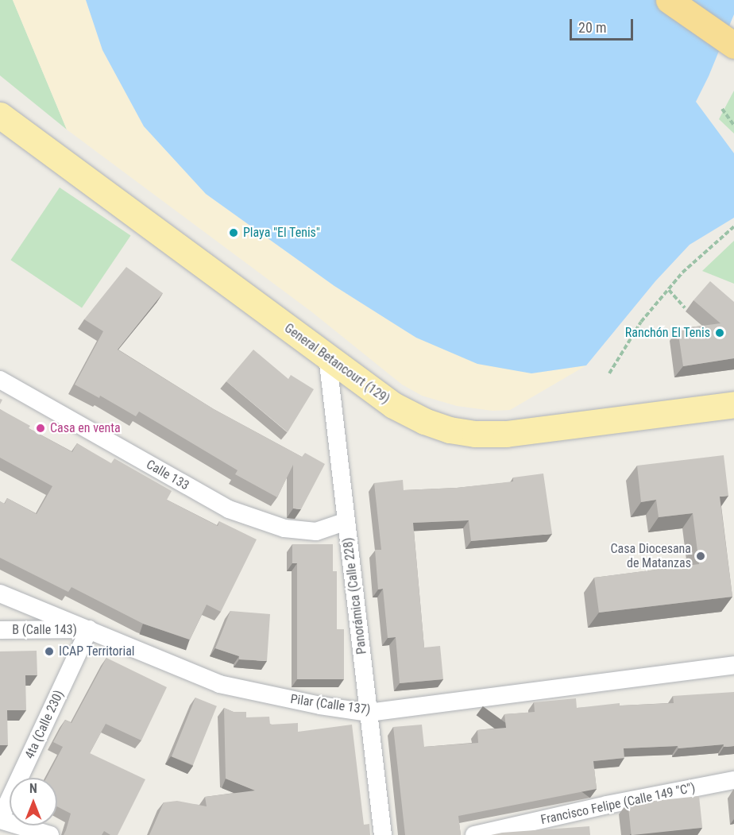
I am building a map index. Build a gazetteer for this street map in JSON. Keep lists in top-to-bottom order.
{
  "streets": {
    "main road": ["General Betancourt (129)"],
    "street": [
      "Calle 133",
      "Panorámica (Calle 228)",
      "B (Calle 143)",
      "Pilar (Calle 137)",
      "4ta (Calle 230)",
      "Francisco Felipe (Calle 149 \"C\")"
    ]
  },
  "crossings": [
    ["General Betancourt (129)", "Panorámica (Calle 228)"],
    ["Calle 133", "Panorámica (Calle 228)"],
    ["Panorámica (Calle 228)", "Pilar (Calle 137)"],
    ["B (Calle 143)", "Pilar (Calle 137)"],
    ["B (Calle 143)", "4ta (Calle 230)"],
    ["Pilar (Calle 137)", "4ta (Calle 230)"]
  ],
  "places": [
    "Playa \"El Tenis\"",
    "Ranchón El Tenis",
    "Casa en venta",
    "Casa Diocesana de Matanzas",
    "ICAP Territorial"
  ],
  "scale_bar": "20 m",
  "north": "top"
}
